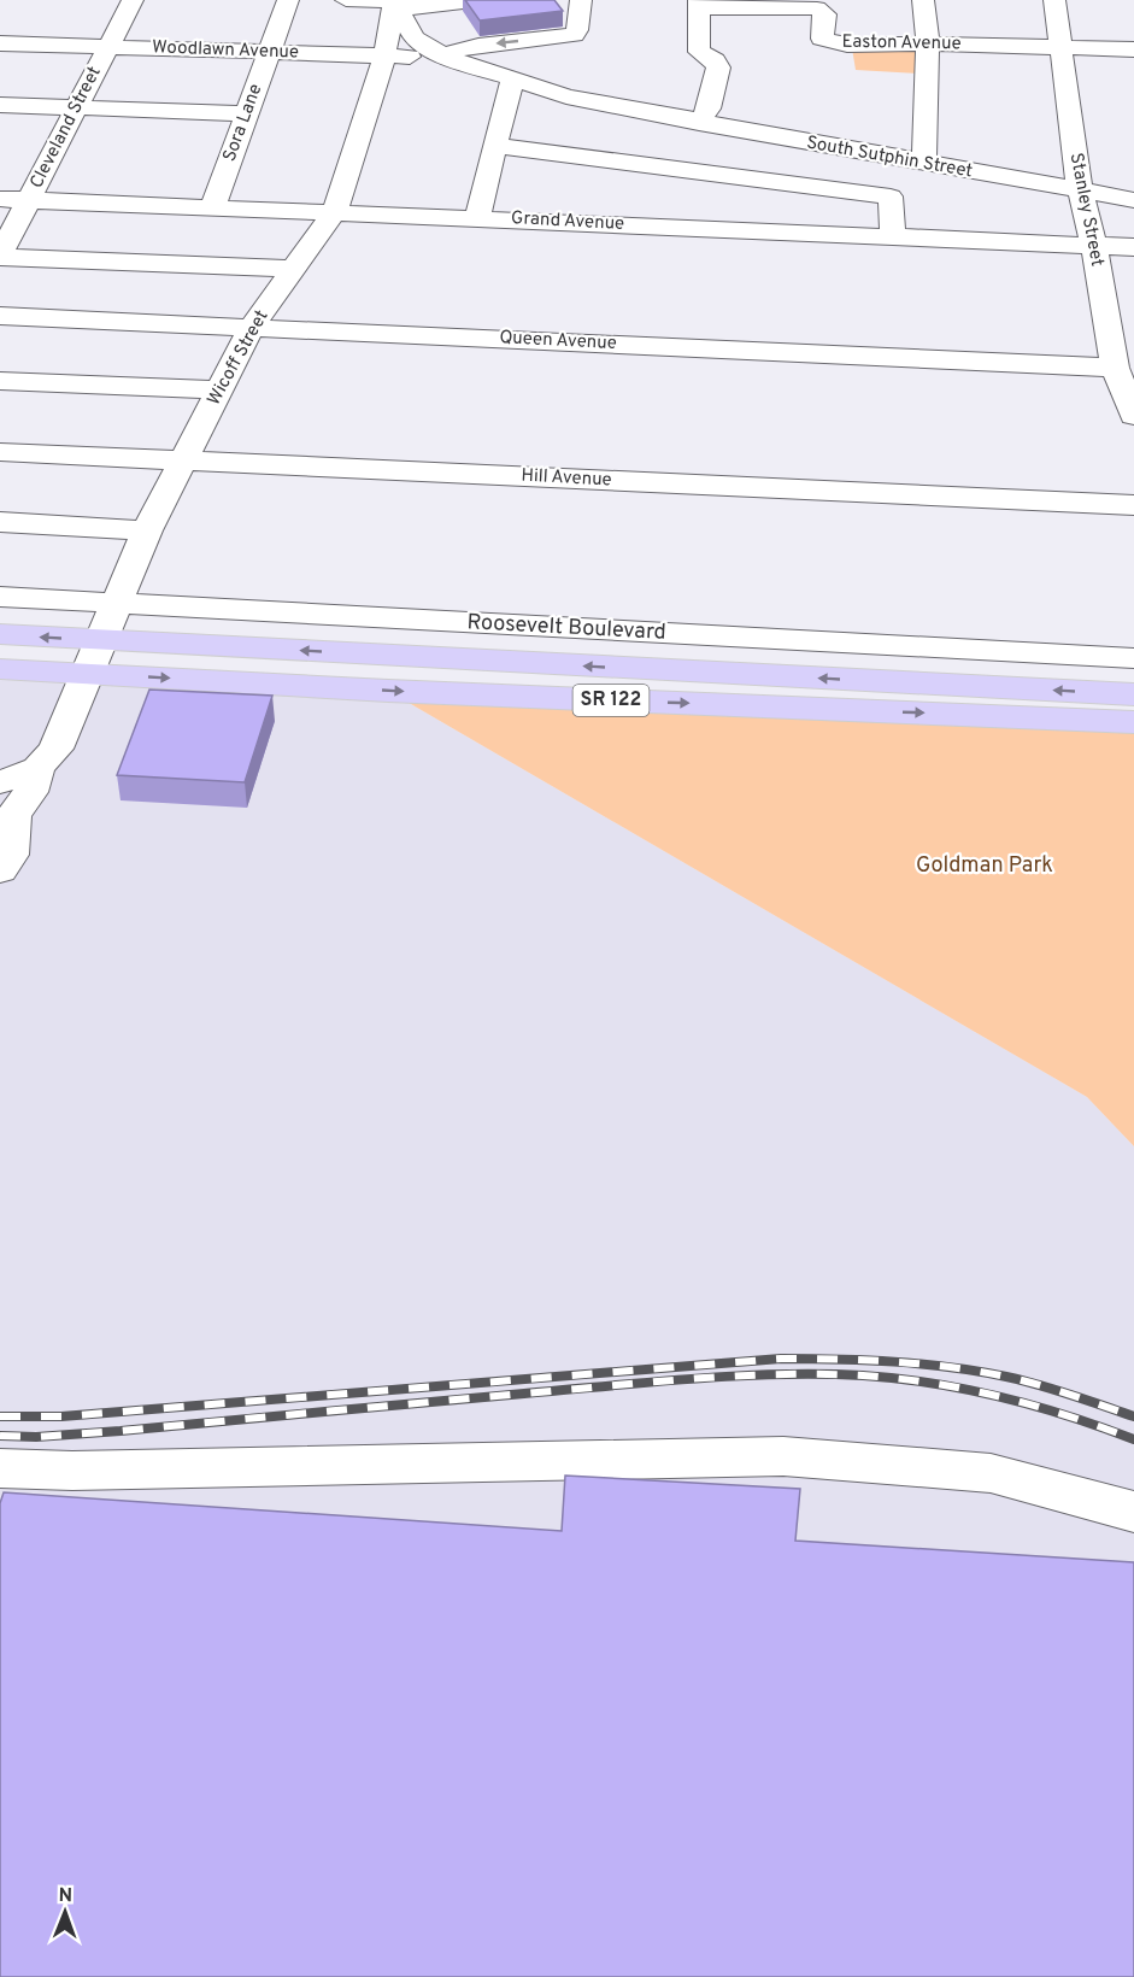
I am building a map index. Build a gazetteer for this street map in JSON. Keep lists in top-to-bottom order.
{
  "streets": {
    "main road": ["Roosevelt Boulevard", "SR 122"],
    "street": [
      "Easton Avenue",
      "Woodlawn Avenue",
      "Sora Lane",
      "Cleveland Street",
      "South Sutphin Street",
      "Stanley Street",
      "Grand Avenue",
      "Queen Avenue",
      "Wicoff Street",
      "Hill Avenue"
    ]
  },
  "crossings": [
    ["Easton Avenue", "Stanley Street"],
    ["Woodlawn Avenue", "Sora Lane"],
    ["Woodlawn Avenue", "Cleveland Street"],
    ["Woodlawn Avenue", "South Sutphin Street"],
    ["Woodlawn Avenue", "Wicoff Street"],
    ["Sora Lane", "Grand Avenue"],
    ["Cleveland Street", "Grand Avenue"],
    ["South Sutphin Street", "Stanley Street"],
    ["Stanley Street", "Grand Avenue"],
    ["Stanley Street", "Queen Avenue"],
    ["Grand Avenue", "Wicoff Street"],
    ["Queen Avenue", "Wicoff Street"],
    ["Wicoff Street", "Hill Avenue"],
    ["Wicoff Street", "Roosevelt Boulevard"],
    ["Wicoff Street", "SR 122"]
  ],
  "parks": ["Goldman Park"],
  "north": "top"
}
